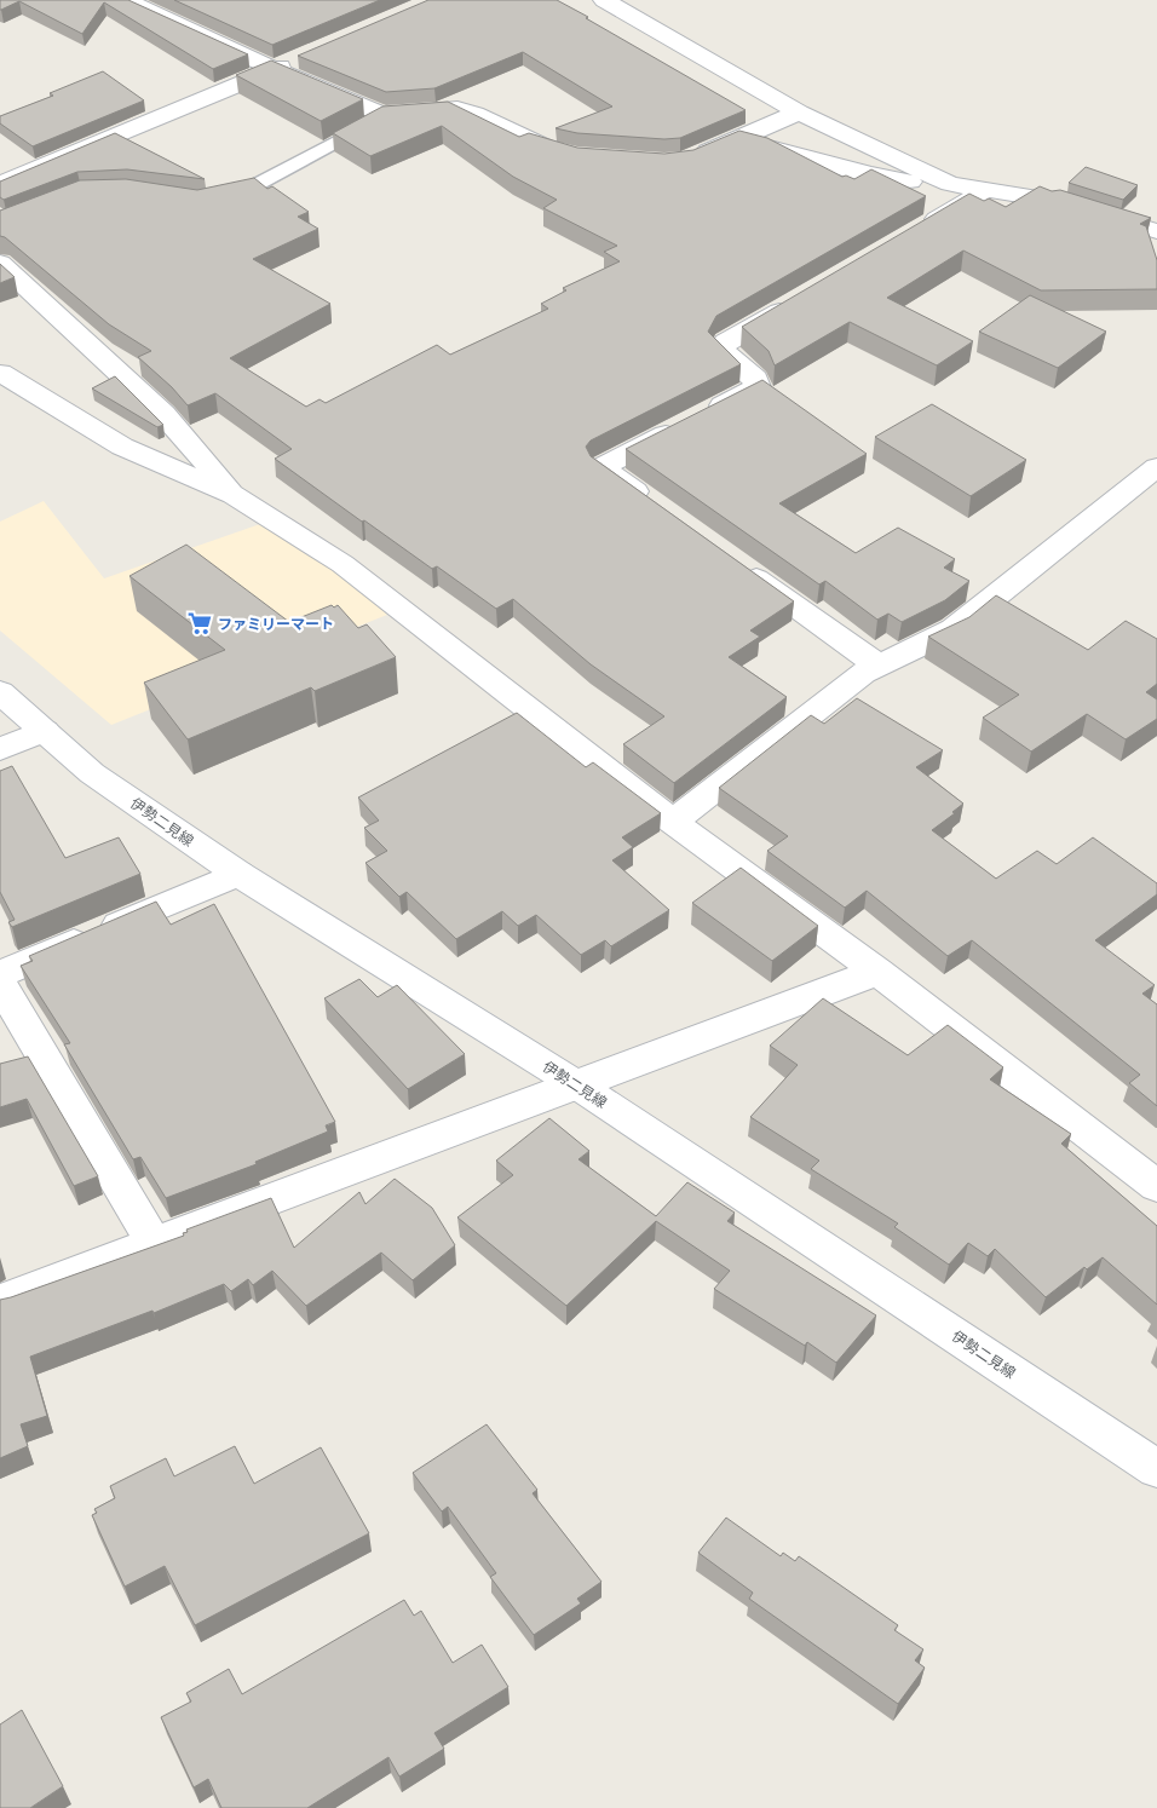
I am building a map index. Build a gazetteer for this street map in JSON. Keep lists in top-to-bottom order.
{
  "streets": {
    "street": ["伊勢二見線"]
  },
  "places": {
    "supermarket": ["ファミリーマート"]
  }
}
